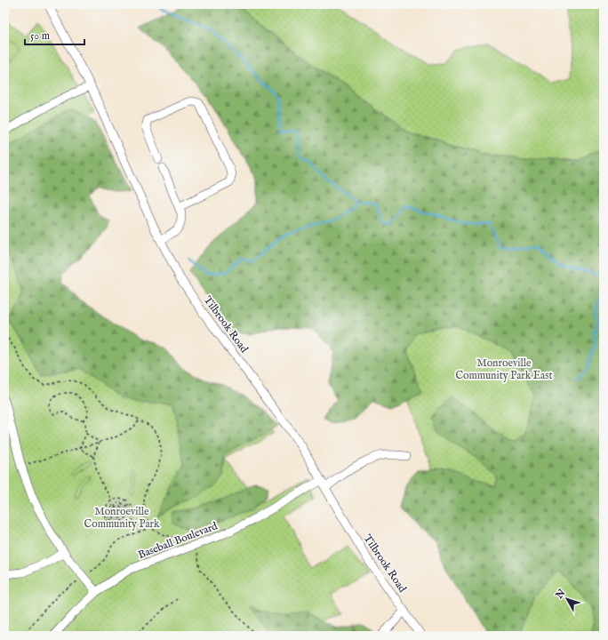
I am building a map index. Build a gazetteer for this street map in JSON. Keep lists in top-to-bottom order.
{
  "streets": {
    "street": ["Tilbrook Road", "Baseball Boulevard"]
  },
  "crossings": [
    ["Tilbrook Road", "Baseball Boulevard"]
  ],
  "parks": ["Monroeville Community Park East", "Monroeville Community Park"],
  "scale_bar": "50 m",
  "north": "top left"
}
